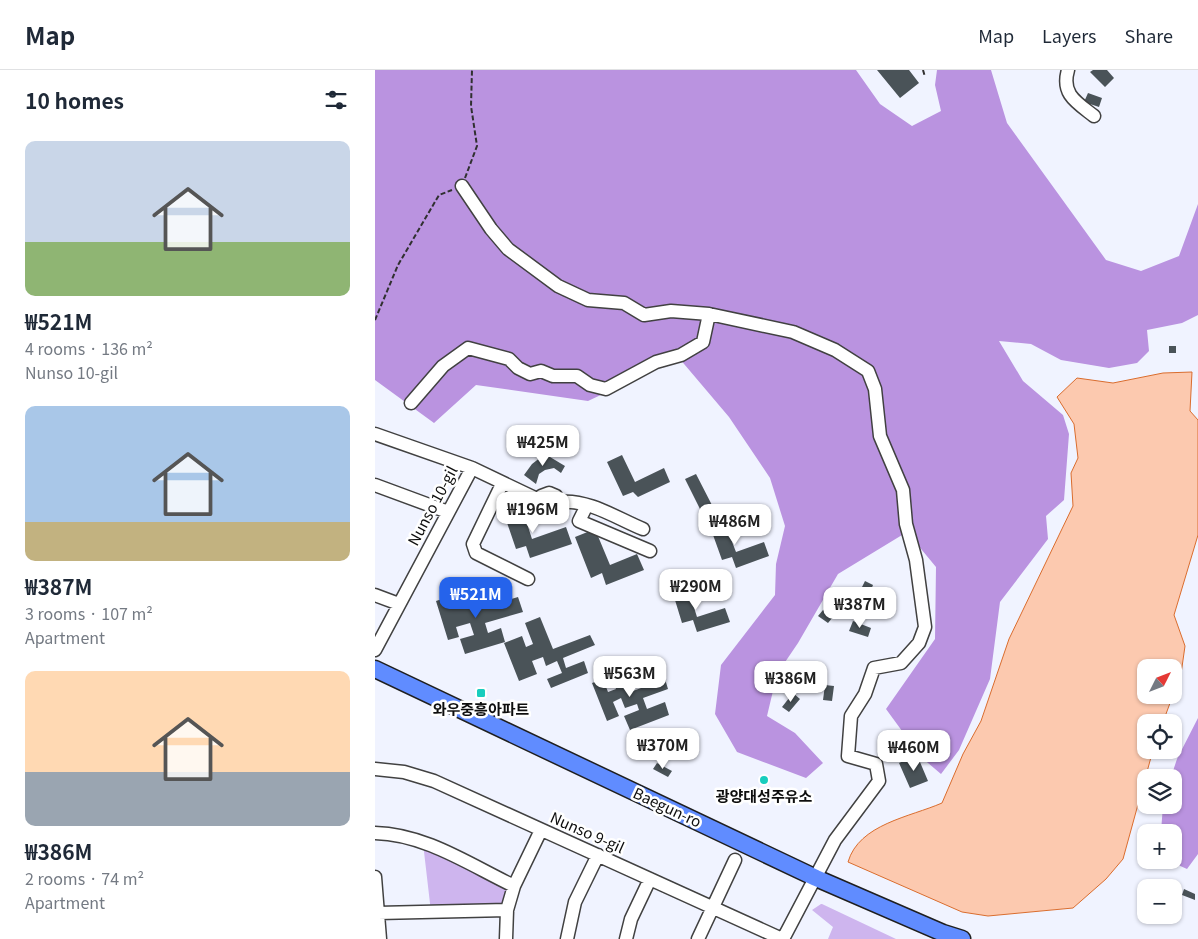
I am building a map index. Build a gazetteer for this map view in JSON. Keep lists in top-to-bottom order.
{
  "streets": {
    "main road": ["Baegun-ro"],
    "street": ["Nunso 10-gil", "Nunso 9-gil"]
  },
  "places": {
    "transit": ["와우중흥아파트"],
    "other": ["광양대성주유소"]
  },
  "north": "top right",
  "page": {
    "header": "Map",
    "nav": ["Map", "Layers", "Share"],
    "heading": "10 homes",
    "list": [
      {
        "name": "₩521M",
        "note": "4 rooms · 136 m² · Nunso 10-gil"
      },
      {
        "name": "₩387M",
        "note": "3 rooms · 107 m² · Apartment"
      },
      {
        "name": "₩386M",
        "note": "2 rooms · 74 m² · Apartment"
      }
    ],
    "price": [
      "₩425M",
      "₩196M",
      "₩486M",
      "₩290M",
      "₩521M",
      "₩387M",
      "₩563M",
      "₩386M",
      "₩370M",
      "₩460M"
    ],
    "map_buttons": ["+", "−"]
  }
}
